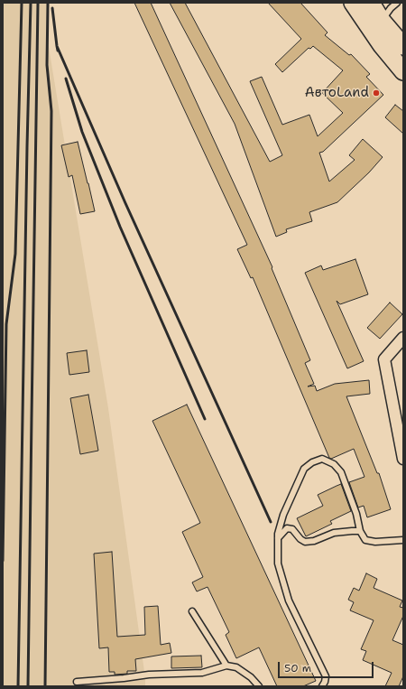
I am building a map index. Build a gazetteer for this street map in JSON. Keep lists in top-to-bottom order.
{
  "places": ["АвтоLand"],
  "scale_bar": "50 m"
}
